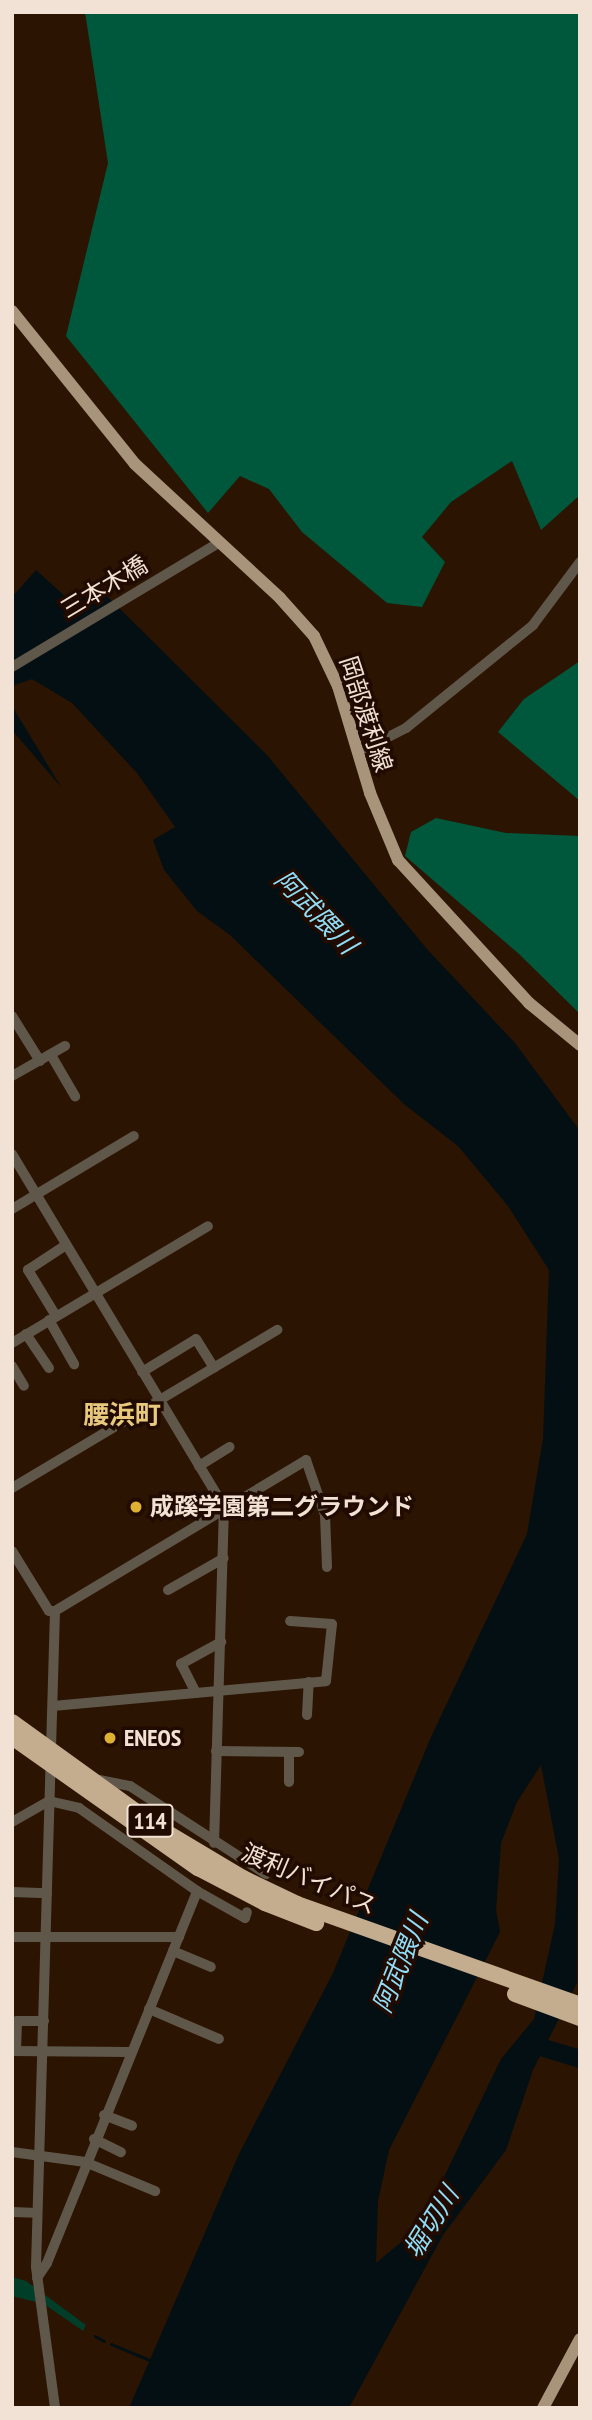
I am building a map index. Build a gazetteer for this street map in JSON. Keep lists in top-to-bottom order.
{
  "streets": {
    "highway": ["114", "渡利バイパス"],
    "main road": ["岡部渡利線"],
    "street": ["三本木橋"]
  },
  "crossings": [
    ["三本木橋", "岡部渡利線"]
  ],
  "districts": ["腰浜町"],
  "water": ["阿武隈川", "堀切川"],
  "places": ["成蹊学園第二グラウンド", "ENEOS"]
}
